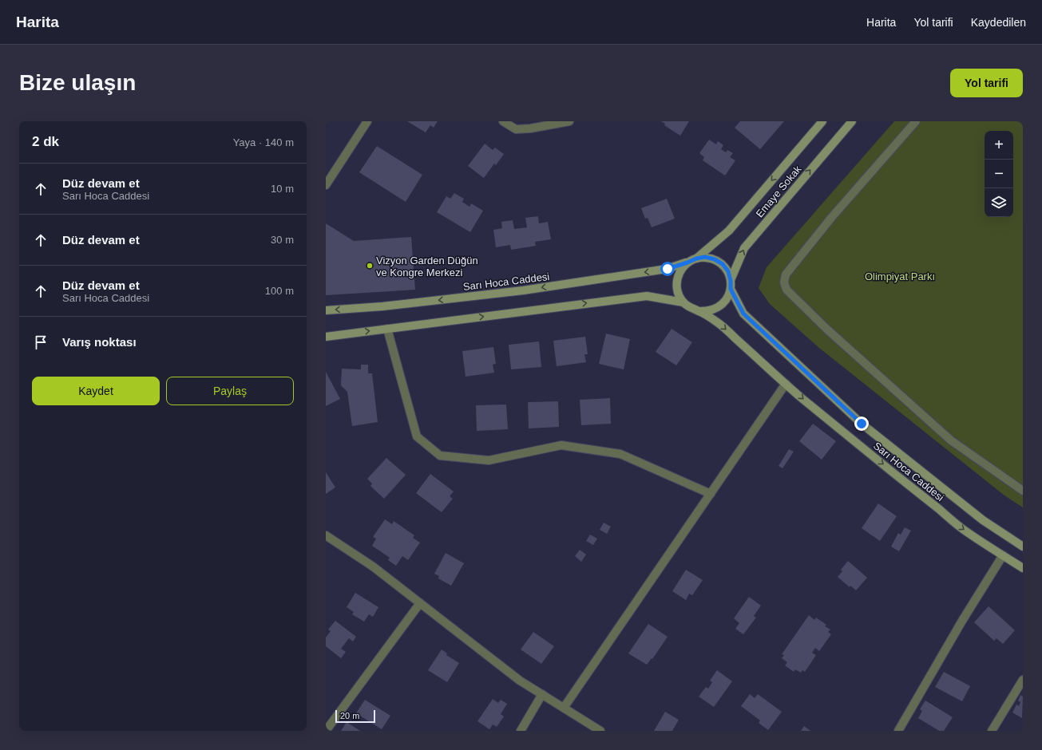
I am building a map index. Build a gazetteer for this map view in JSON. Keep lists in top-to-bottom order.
{
  "streets": {
    "street": ["Emaye Sokak", "Sarı Hoca Caddesi"]
  },
  "crossings": [
    ["Emaye Sokak", "Sarı Hoca Caddesi"]
  ],
  "parks": ["Olimpiyat Parkı"],
  "places": ["Vizyon Garden Düğün ve Kongre Merkezi"],
  "scale_bar": "20 m",
  "page": {
    "header": "Harita",
    "nav": ["Harita", "Yol tarifi", "Kaydedilen"],
    "buttons": [
      "Yol tarifi",
      ["Kaydet", "Paylaş"]
    ],
    "title": "Bize ulaşın",
    "heading": ["2 dk", "Yaya · 140 m"],
    "map_buttons": ["+", "−"],
    "list": [
      ["Düz devam et", "Sarı Hoca Caddesi", "10 m"],
      ["Düz devam et", "30 m"],
      ["Düz devam et", "Sarı Hoca Caddesi", "100 m"],
      "Varış noktası"
    ],
    "scale": "20 m"
  }
}
